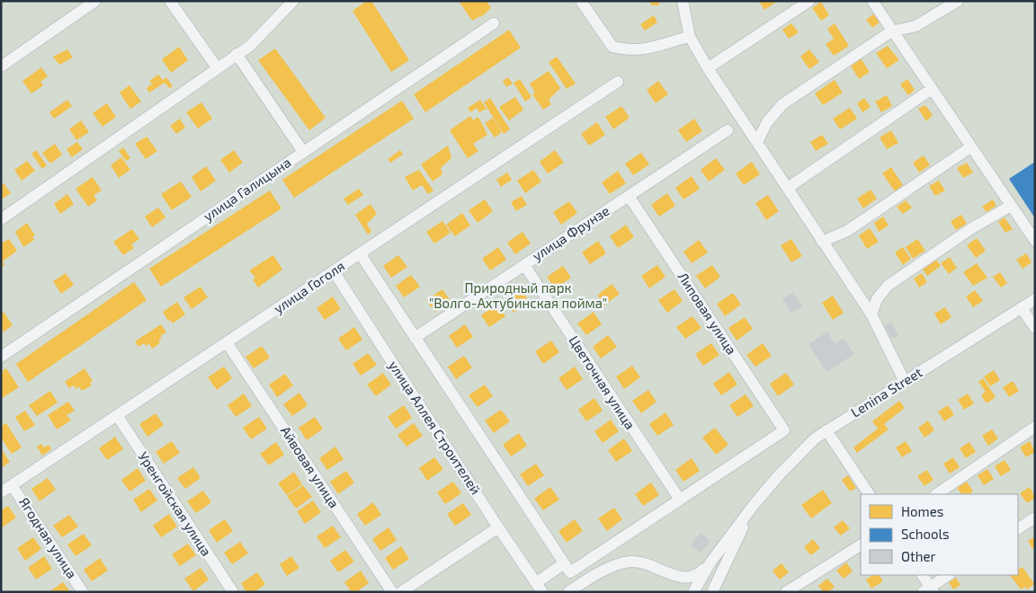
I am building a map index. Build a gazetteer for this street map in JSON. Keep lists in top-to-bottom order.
{
  "streets": {
    "street": [
      "улица Галицына",
      "улица Фрунзе",
      "улица Гоголя",
      "Липовая улица",
      "Цветочная улица",
      "Lenina Street",
      "улица Аллея Строителей",
      "Айвовая улица",
      "Уренгойская улица",
      "Ягодная улица"
    ]
  },
  "crossings": [
    ["улица Фрунзе", "Липовая улица"],
    ["улица Фрунзе", "Цветочная улица"],
    ["улица Гоголя", "улица Аллея Строителей"],
    ["улица Гоголя", "Айвовая улица"],
    ["улица Гоголя", "Уренгойская улица"],
    ["улица Гоголя", "Ягодная улица"],
    ["Липовая улица", "Цветочная улица"]
  ],
  "parks": ["Природный парк \"Волго-Ахтубинская пойма\""],
  "legend": ["Homes", "Schools", "Other"]
}
